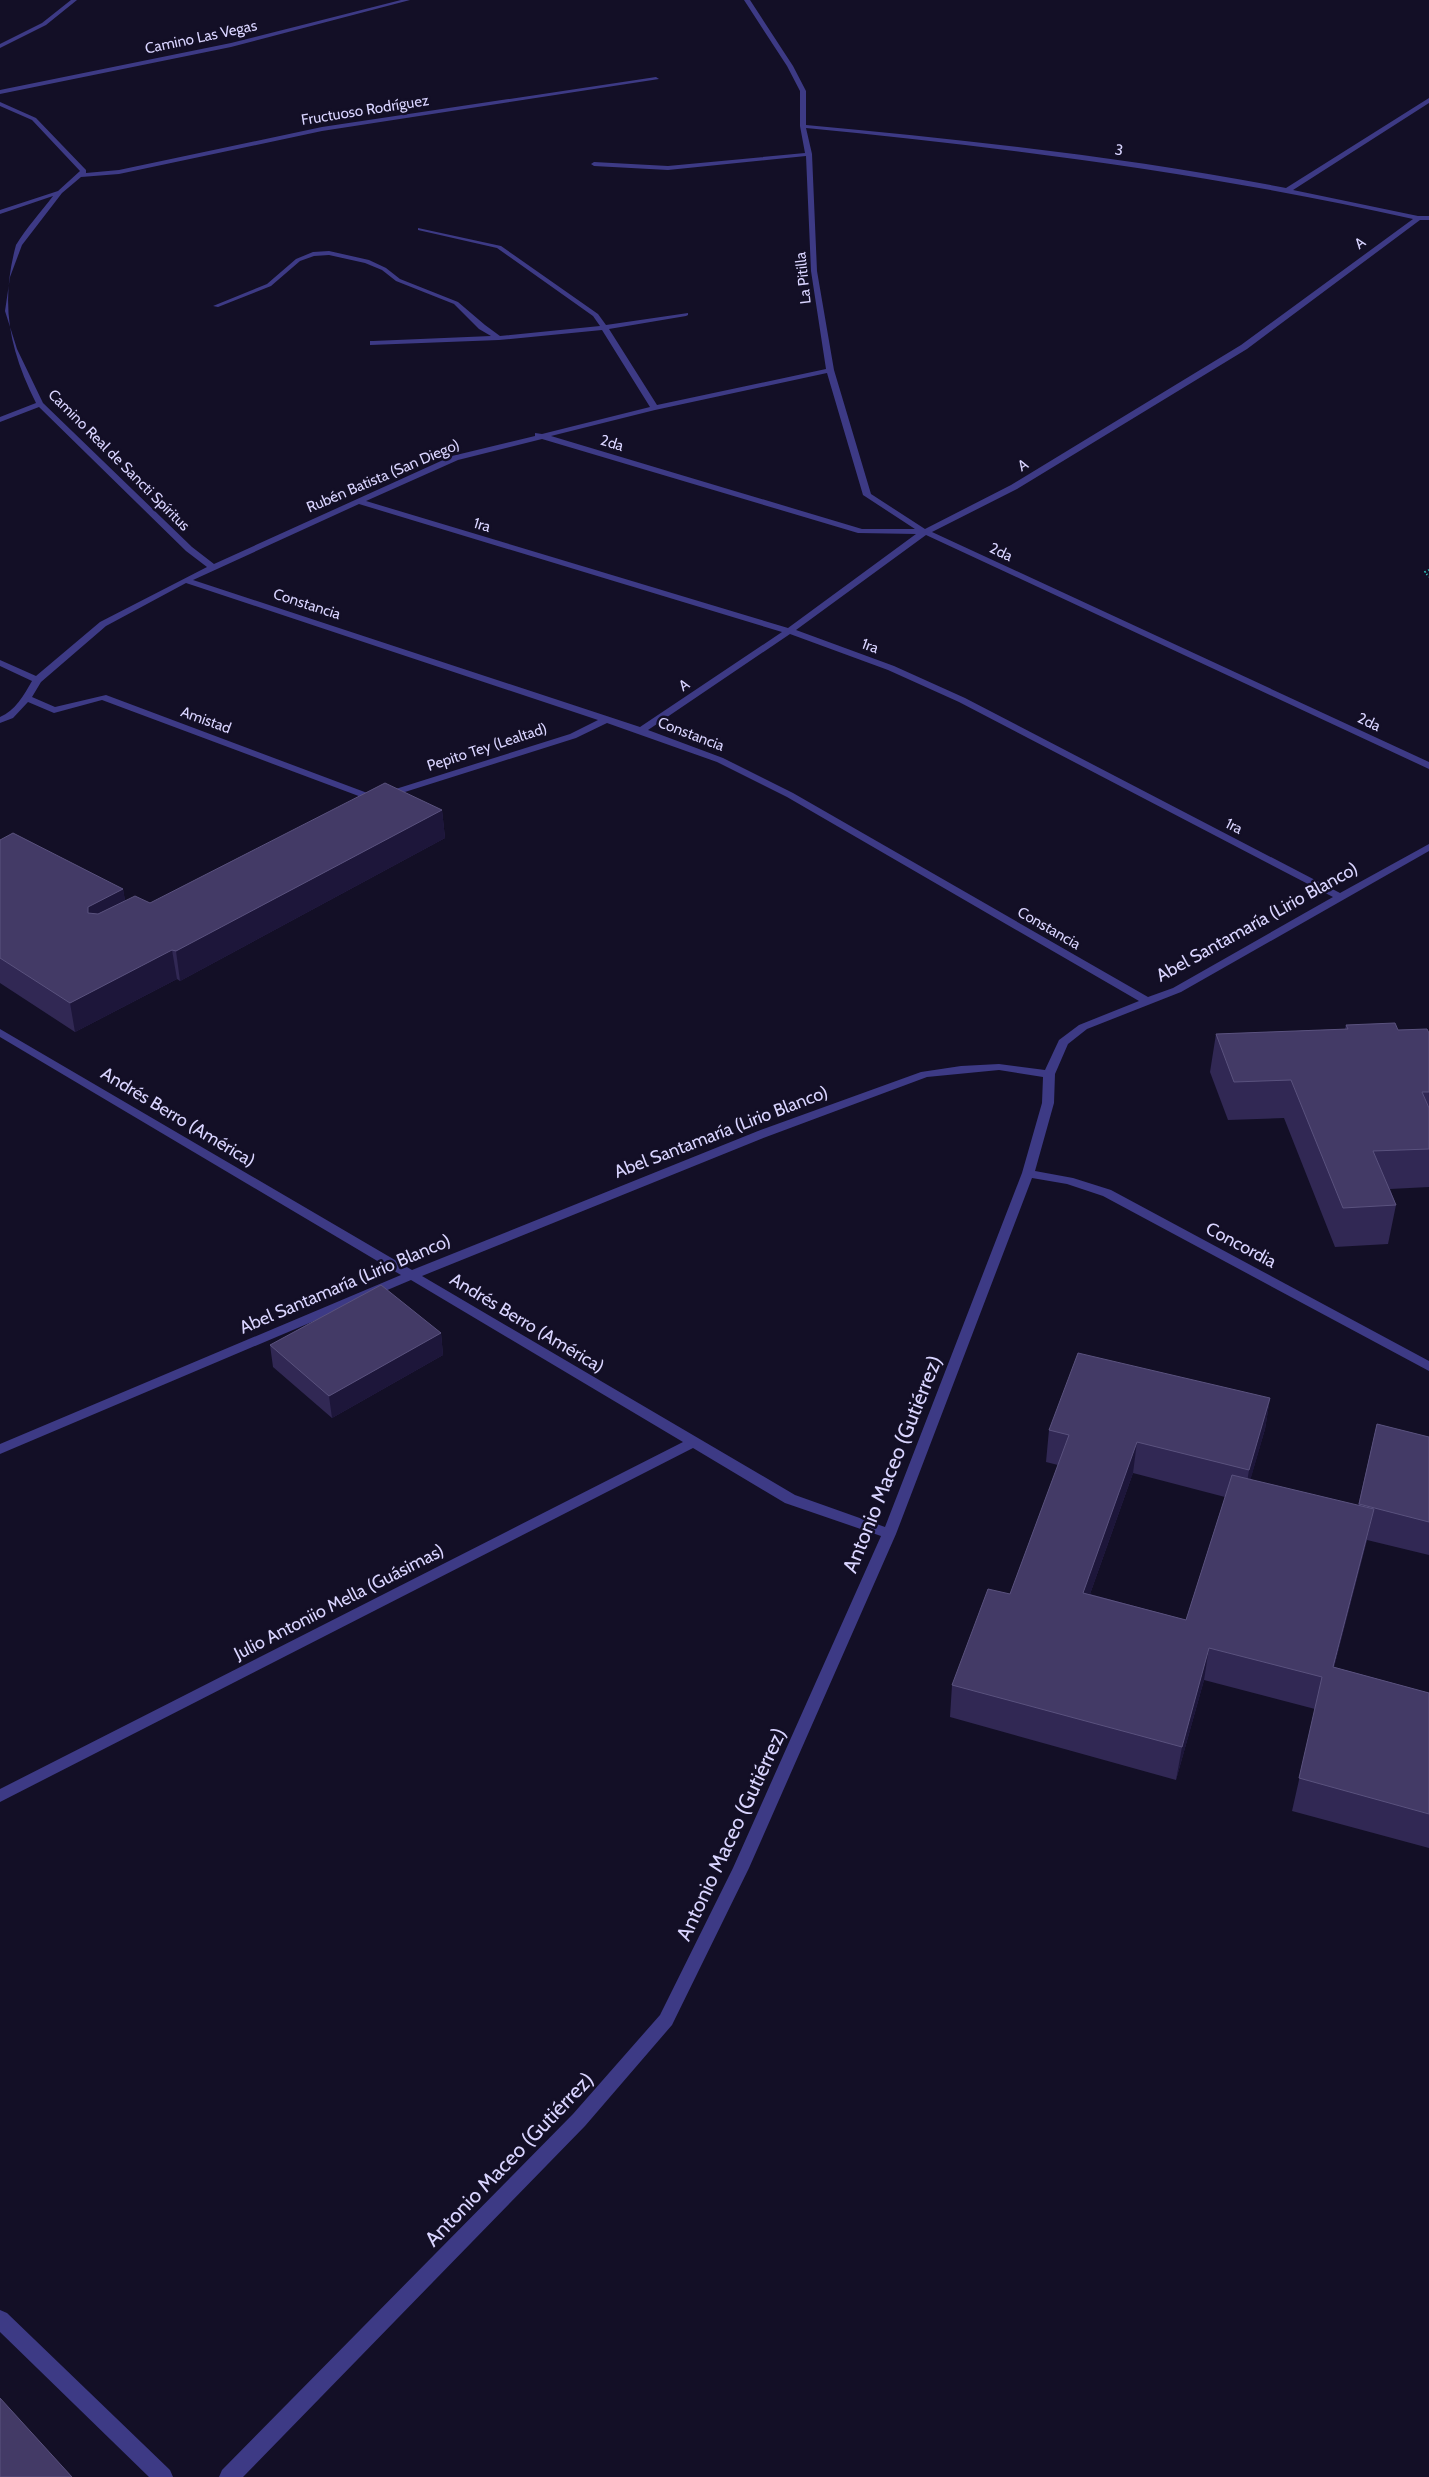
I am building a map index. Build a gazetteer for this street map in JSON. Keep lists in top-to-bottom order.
{
  "streets": {
    "street": [
      "Camino Las Vegas",
      "Fructuoso Rodríguez",
      "3",
      "A",
      "La Pitilla",
      "2da",
      "Camino Real de Sancti Spíritus",
      "Rubén Batista (San Diego)",
      "1ra",
      "Constancia",
      "Amistad",
      "Pepito Tey (Lealtad)",
      "Abel Santamaría (Lirio Blanco)",
      "Andrés Berro (América)",
      "Concordia",
      "Antonio Maceo (Gutiérrez)",
      "Julio Antoniio Mella (Guásimas)"
    ]
  },
  "crossings": [
    ["Fructuoso Rodríguez", "Camino Real de Sancti Spíritus"],
    ["3", "A"],
    ["3", "La Pitilla"],
    ["A", "La Pitilla"],
    ["A", "2da"],
    ["A", "1ra"],
    ["A", "Constancia"],
    ["La Pitilla", "2da"],
    ["La Pitilla", "Rubén Batista (San Diego)"],
    ["2da", "Rubén Batista (San Diego)"],
    ["Camino Real de Sancti Spíritus", "Rubén Batista (San Diego)"],
    ["Rubén Batista (San Diego)", "1ra"],
    ["Rubén Batista (San Diego)", "Constancia"],
    ["Rubén Batista (San Diego)", "Amistad"],
    ["1ra", "Abel Santamaría (Lirio Blanco)"],
    ["Constancia", "Pepito Tey (Lealtad)"],
    ["Constancia", "Abel Santamaría (Lirio Blanco)"],
    ["Amistad", "Pepito Tey (Lealtad)"],
    ["Abel Santamaría (Lirio Blanco)", "Andrés Berro (América)"],
    ["Abel Santamaría (Lirio Blanco)", "Antonio Maceo (Gutiérrez)"],
    ["Andrés Berro (América)", "Antonio Maceo (Gutiérrez)"],
    ["Andrés Berro (América)", "Julio Antoniio Mella (Guásimas)"],
    ["Concordia", "Antonio Maceo (Gutiérrez)"]
  ]
}
